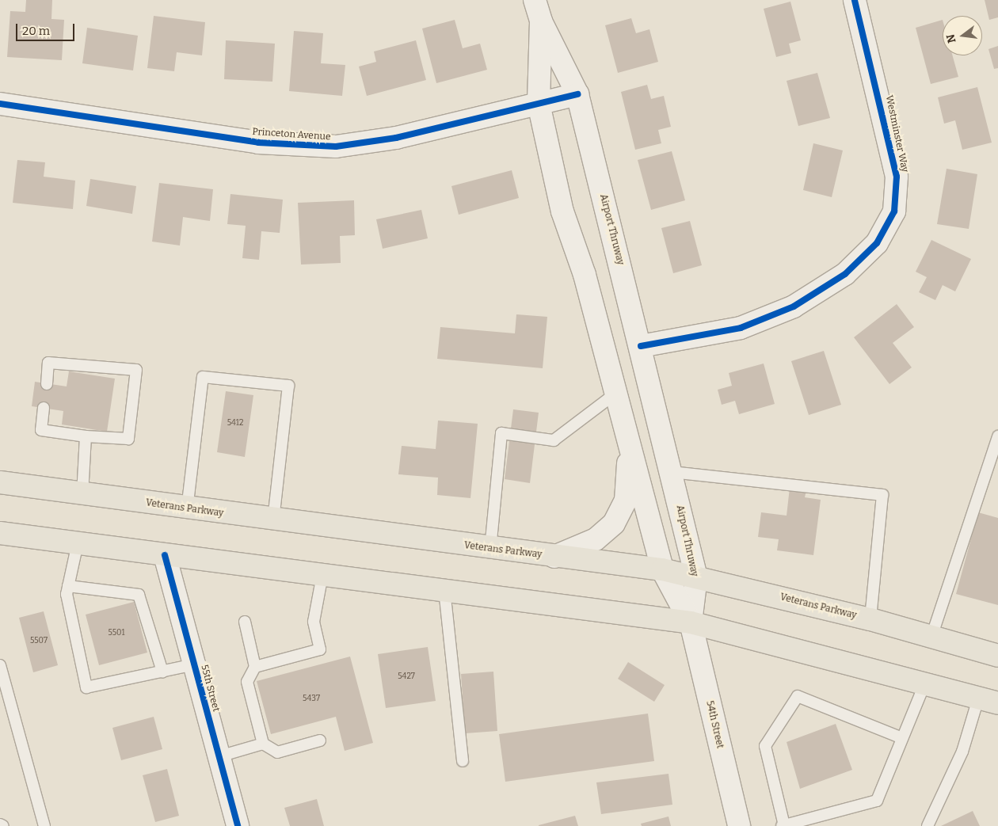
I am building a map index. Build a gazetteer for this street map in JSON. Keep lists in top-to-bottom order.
{
  "streets": {
    "main road": [
      "Westminster Way",
      "Princeton Avenue",
      "Airport Thruway",
      "Veterans Parkway",
      "55th Street",
      "54th Street"
    ]
  },
  "crossings": [
    ["Westminster Way", "Airport Thruway"],
    ["Princeton Avenue", "Airport Thruway"],
    ["Airport Thruway", "Veterans Parkway"],
    ["Airport Thruway", "54th Street"]
  ],
  "house_numbers": [
    "5412",
    "5501",
    "5507",
    "5427",
    "5437"
  ],
  "scale_bar": "20 m",
  "north": "left"
}
